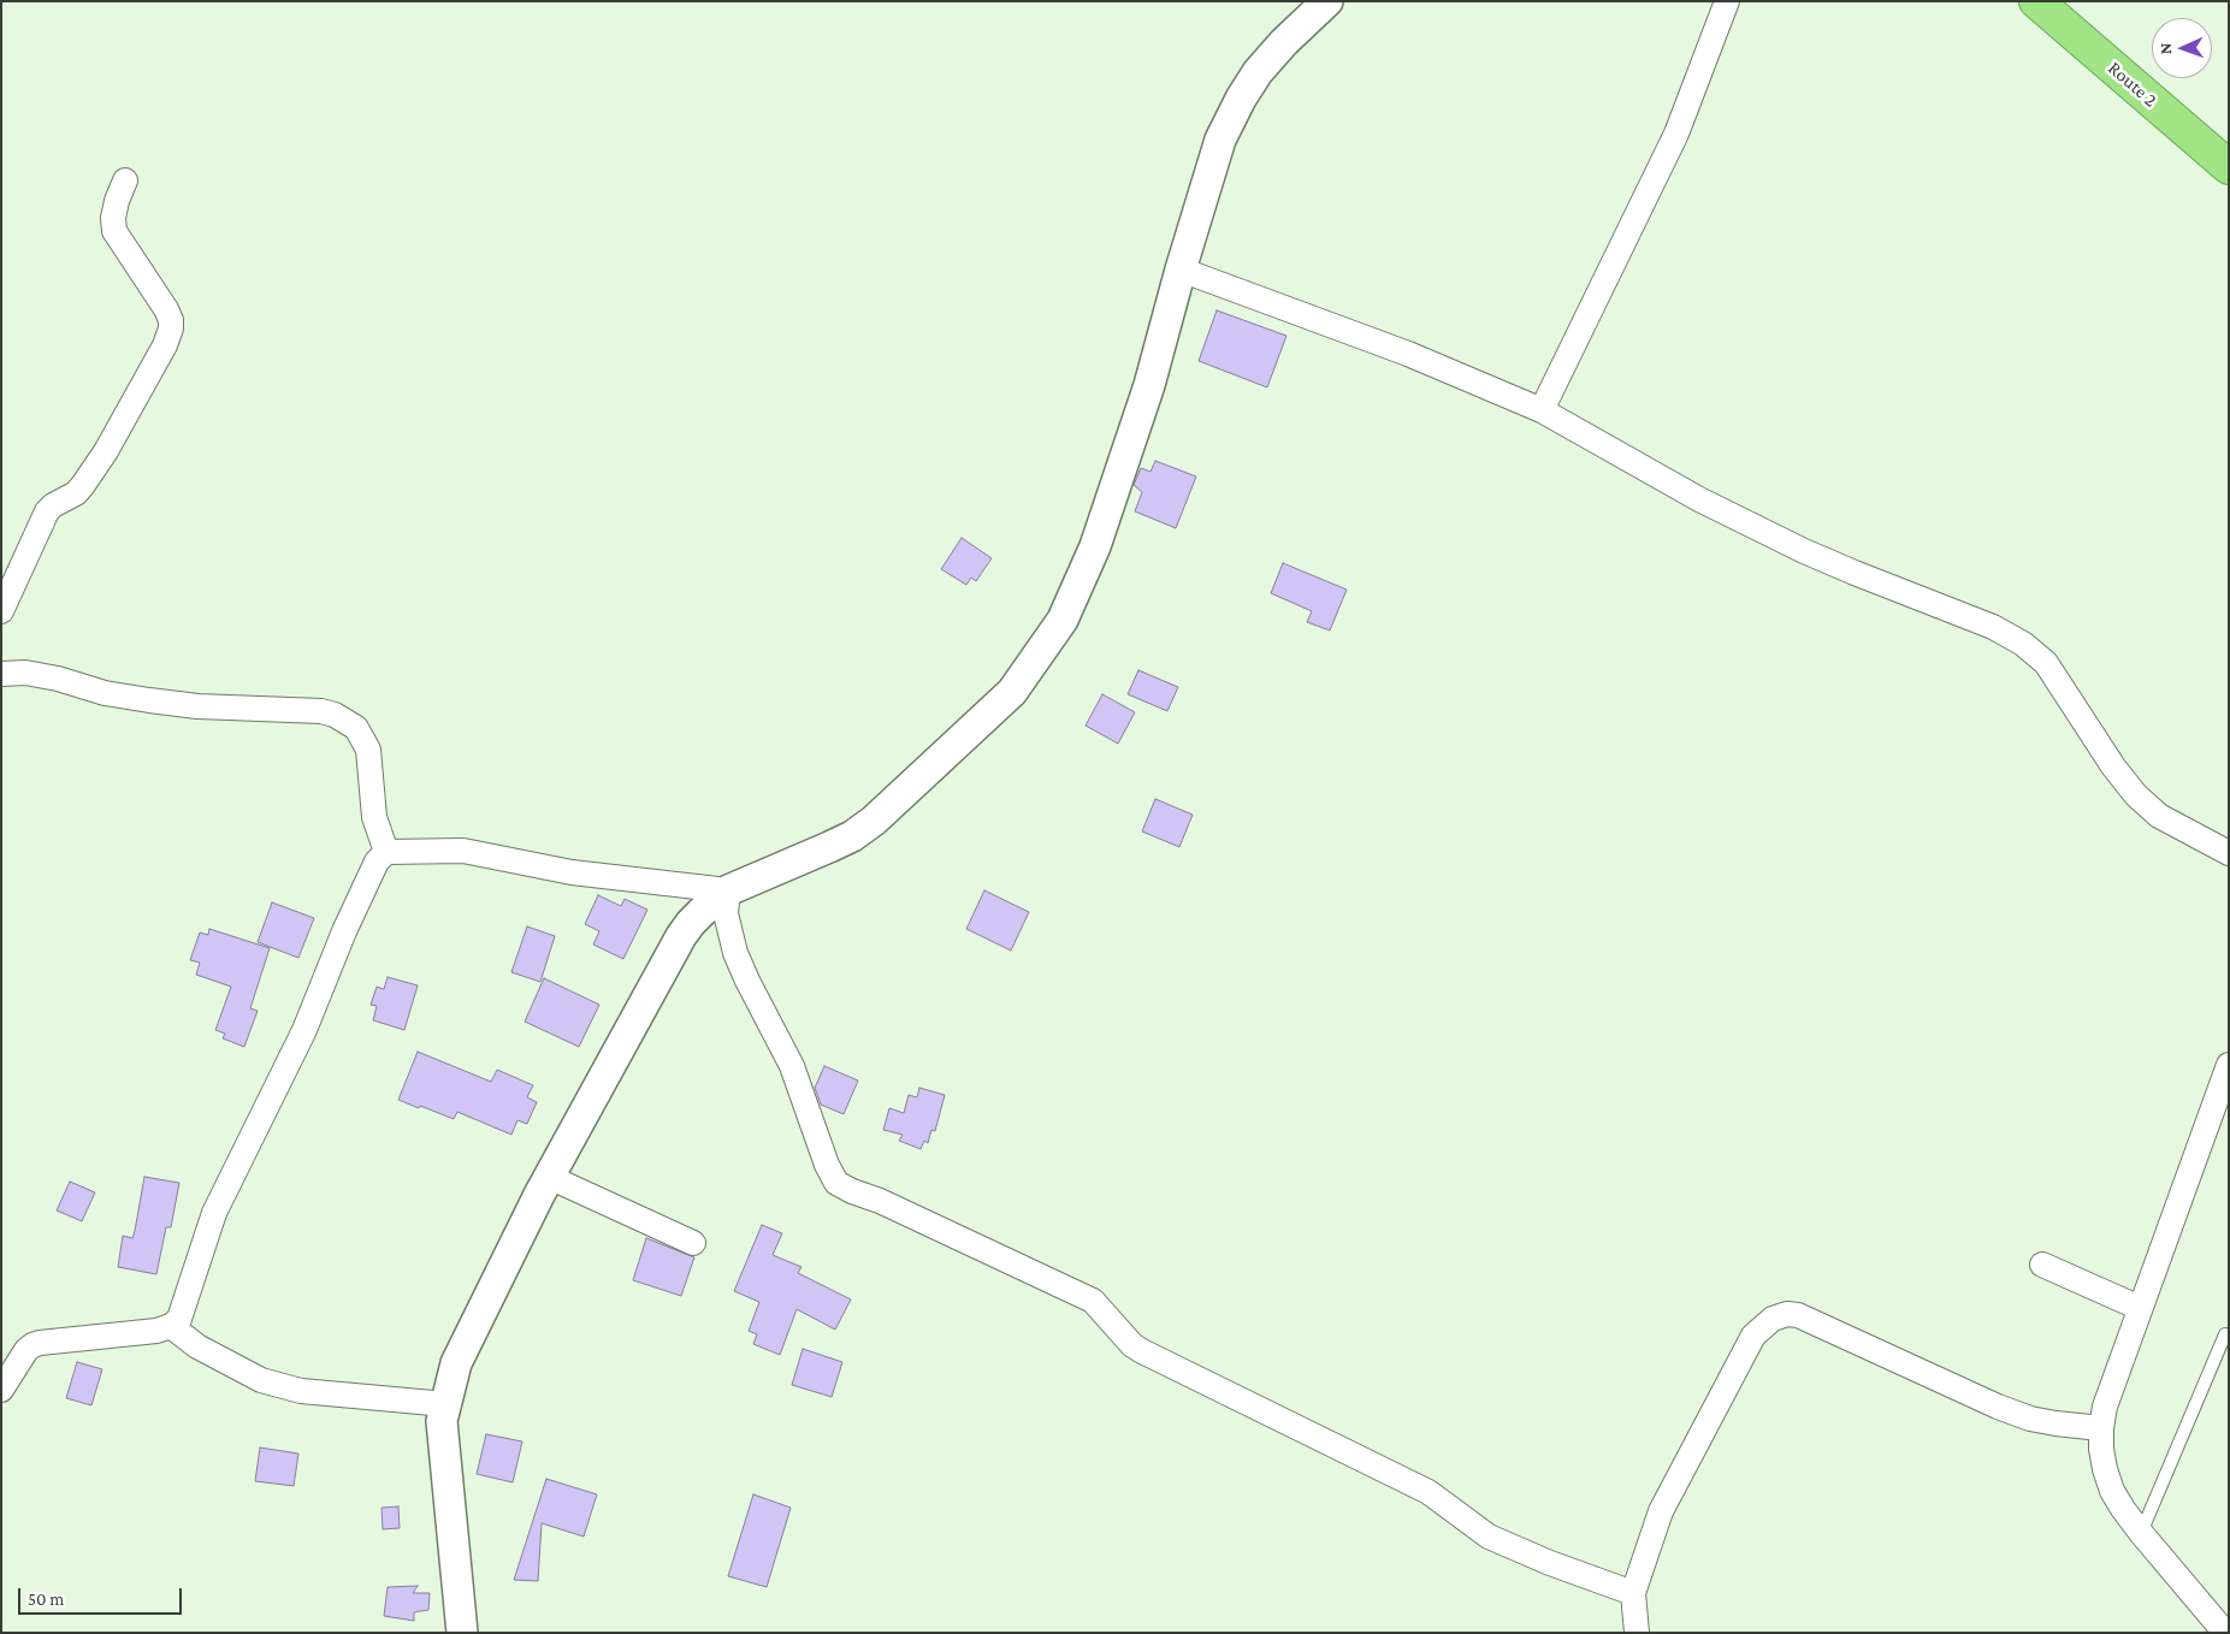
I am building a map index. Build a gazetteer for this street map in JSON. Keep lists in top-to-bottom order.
{
  "streets": {
    "highway": ["Route 2"]
  },
  "scale_bar": "50 m",
  "north": "left"
}
